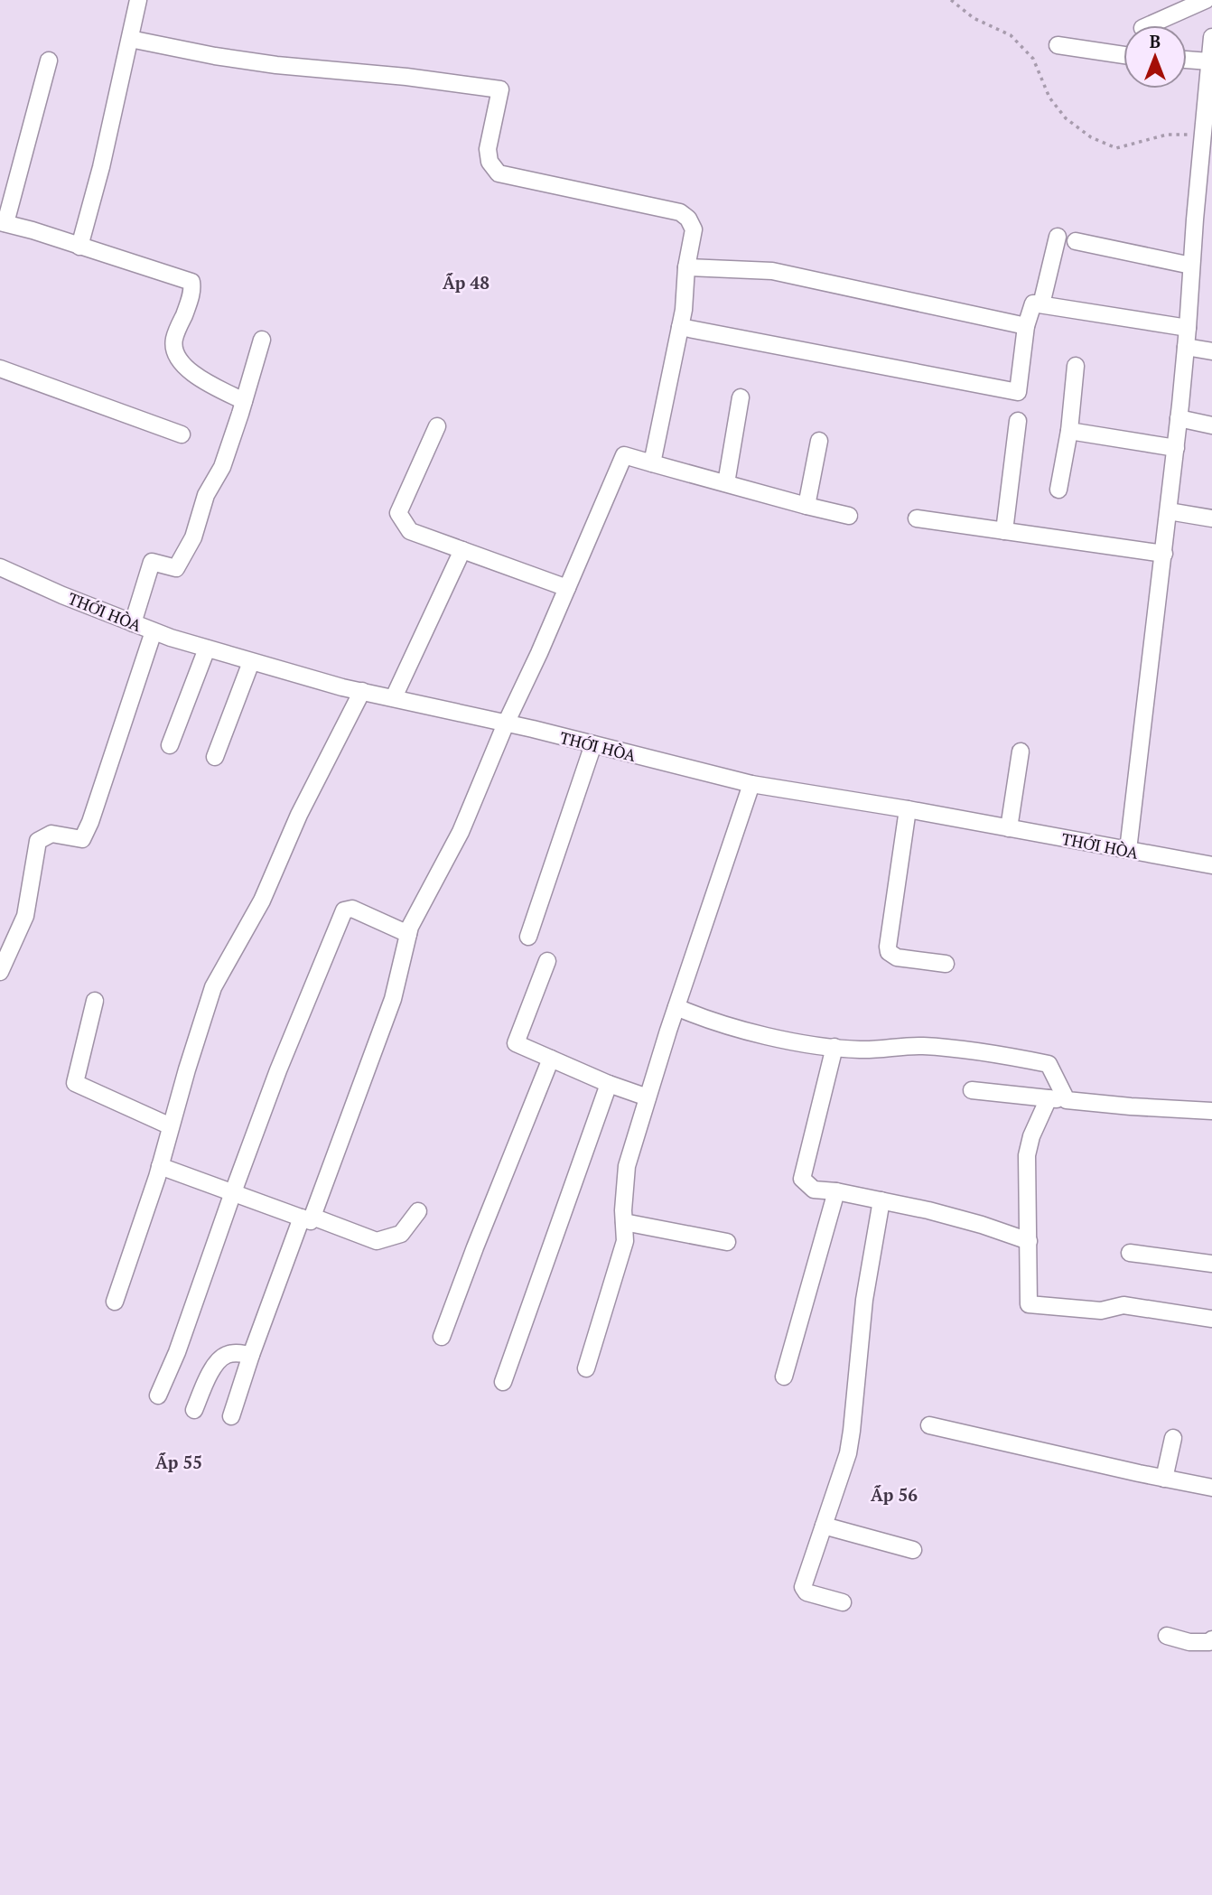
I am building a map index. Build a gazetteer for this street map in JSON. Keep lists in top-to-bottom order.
{
  "streets": {
    "street": ["THỚI HÒA"]
  },
  "districts": ["Ấp 48", "Ấp 55", "Ấp 56"],
  "north": "top"
}
